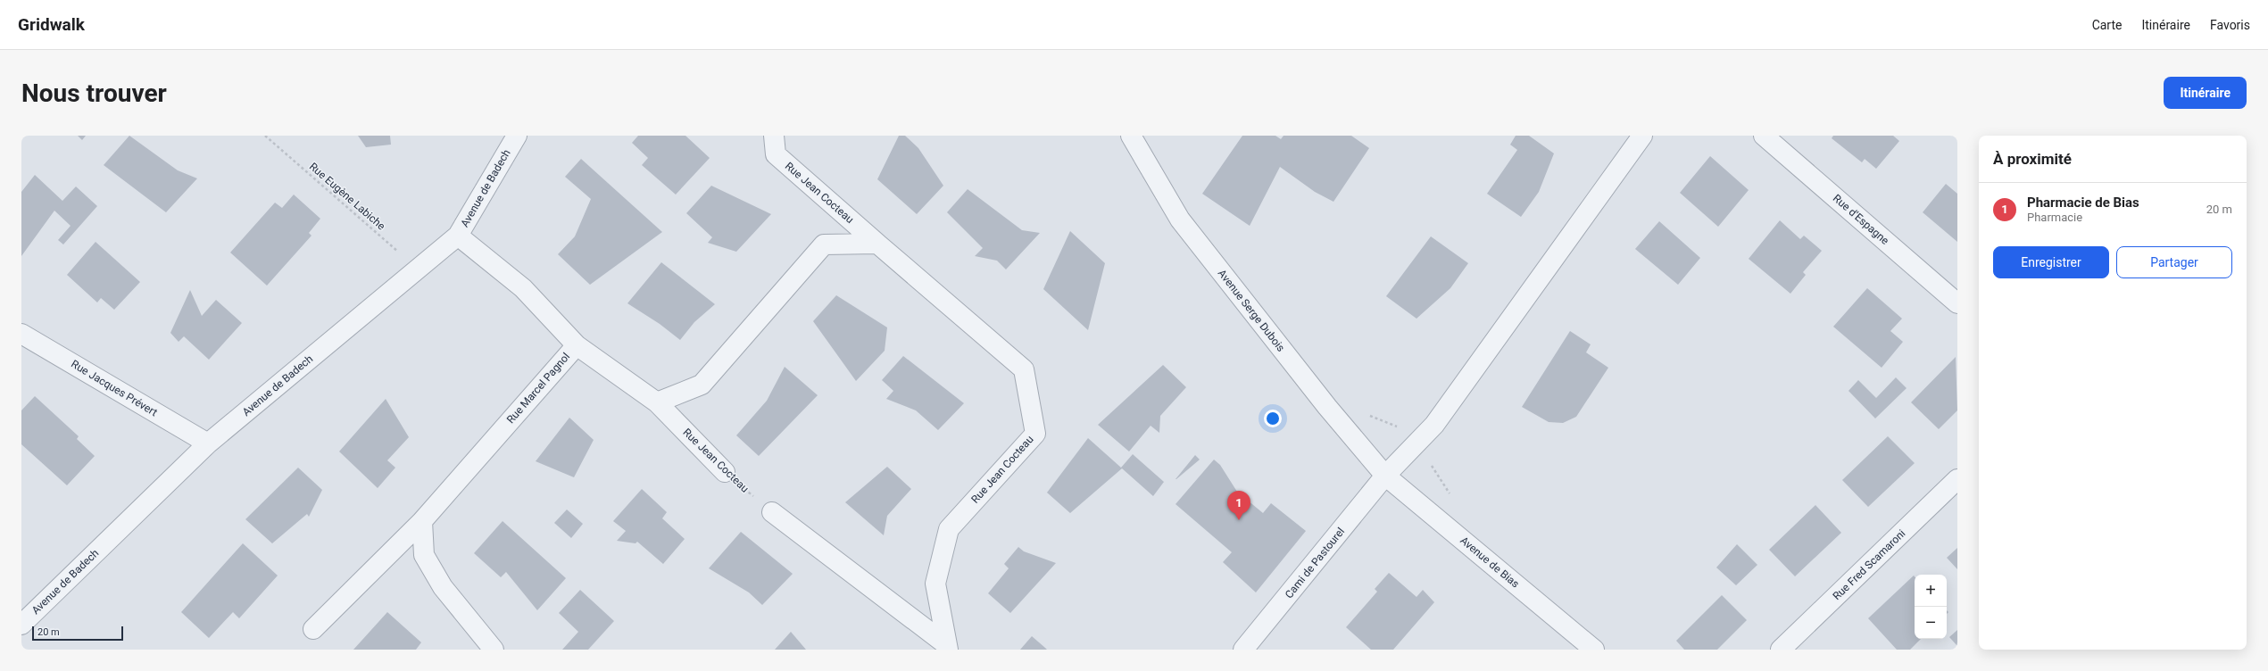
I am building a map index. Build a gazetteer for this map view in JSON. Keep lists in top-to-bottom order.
{
  "streets": {
    "street": [
      "Avenue de Badech",
      "Rue Jean Cocteau",
      "Rue d'Espagne",
      "Avenue Serge Dubois",
      "Rue Jacques Prévert",
      "Rue Marcel Pagnol",
      "Avenue de Bias",
      "Cami de Pastourel",
      "Rue Fred Scamaroni"
    ],
    "path": ["Rue Eugène Labiche"]
  },
  "crossings": [
    ["Avenue de Badech", "Rue Eugène Labiche"],
    ["Avenue de Badech", "Rue Jacques Prévert"],
    ["Avenue de Badech", "Rue Marcel Pagnol"],
    ["Rue Jean Cocteau", "Rue Marcel Pagnol"],
    ["Avenue Serge Dubois", "Avenue de Bias"],
    ["Avenue Serge Dubois", "Cami de Pastourel"],
    ["Avenue de Bias", "Cami de Pastourel"]
  ],
  "scale_bar": "20 m",
  "page": {
    "header": "Gridwalk",
    "nav": ["Carte", "Itinéraire", "Favoris"],
    "buttons": [
      "Itinéraire",
      ["Enregistrer", "Partager"]
    ],
    "title": "Nous trouver",
    "heading": "À proximité",
    "list": [
      {
        "mark": "1",
        "name": "Pharmacie de Bias",
        "note": "Pharmacie",
        "value": "20 m"
      }
    ],
    "pins": "1",
    "map_buttons": ["+", "−"],
    "scale": "20 m"
  }
}
